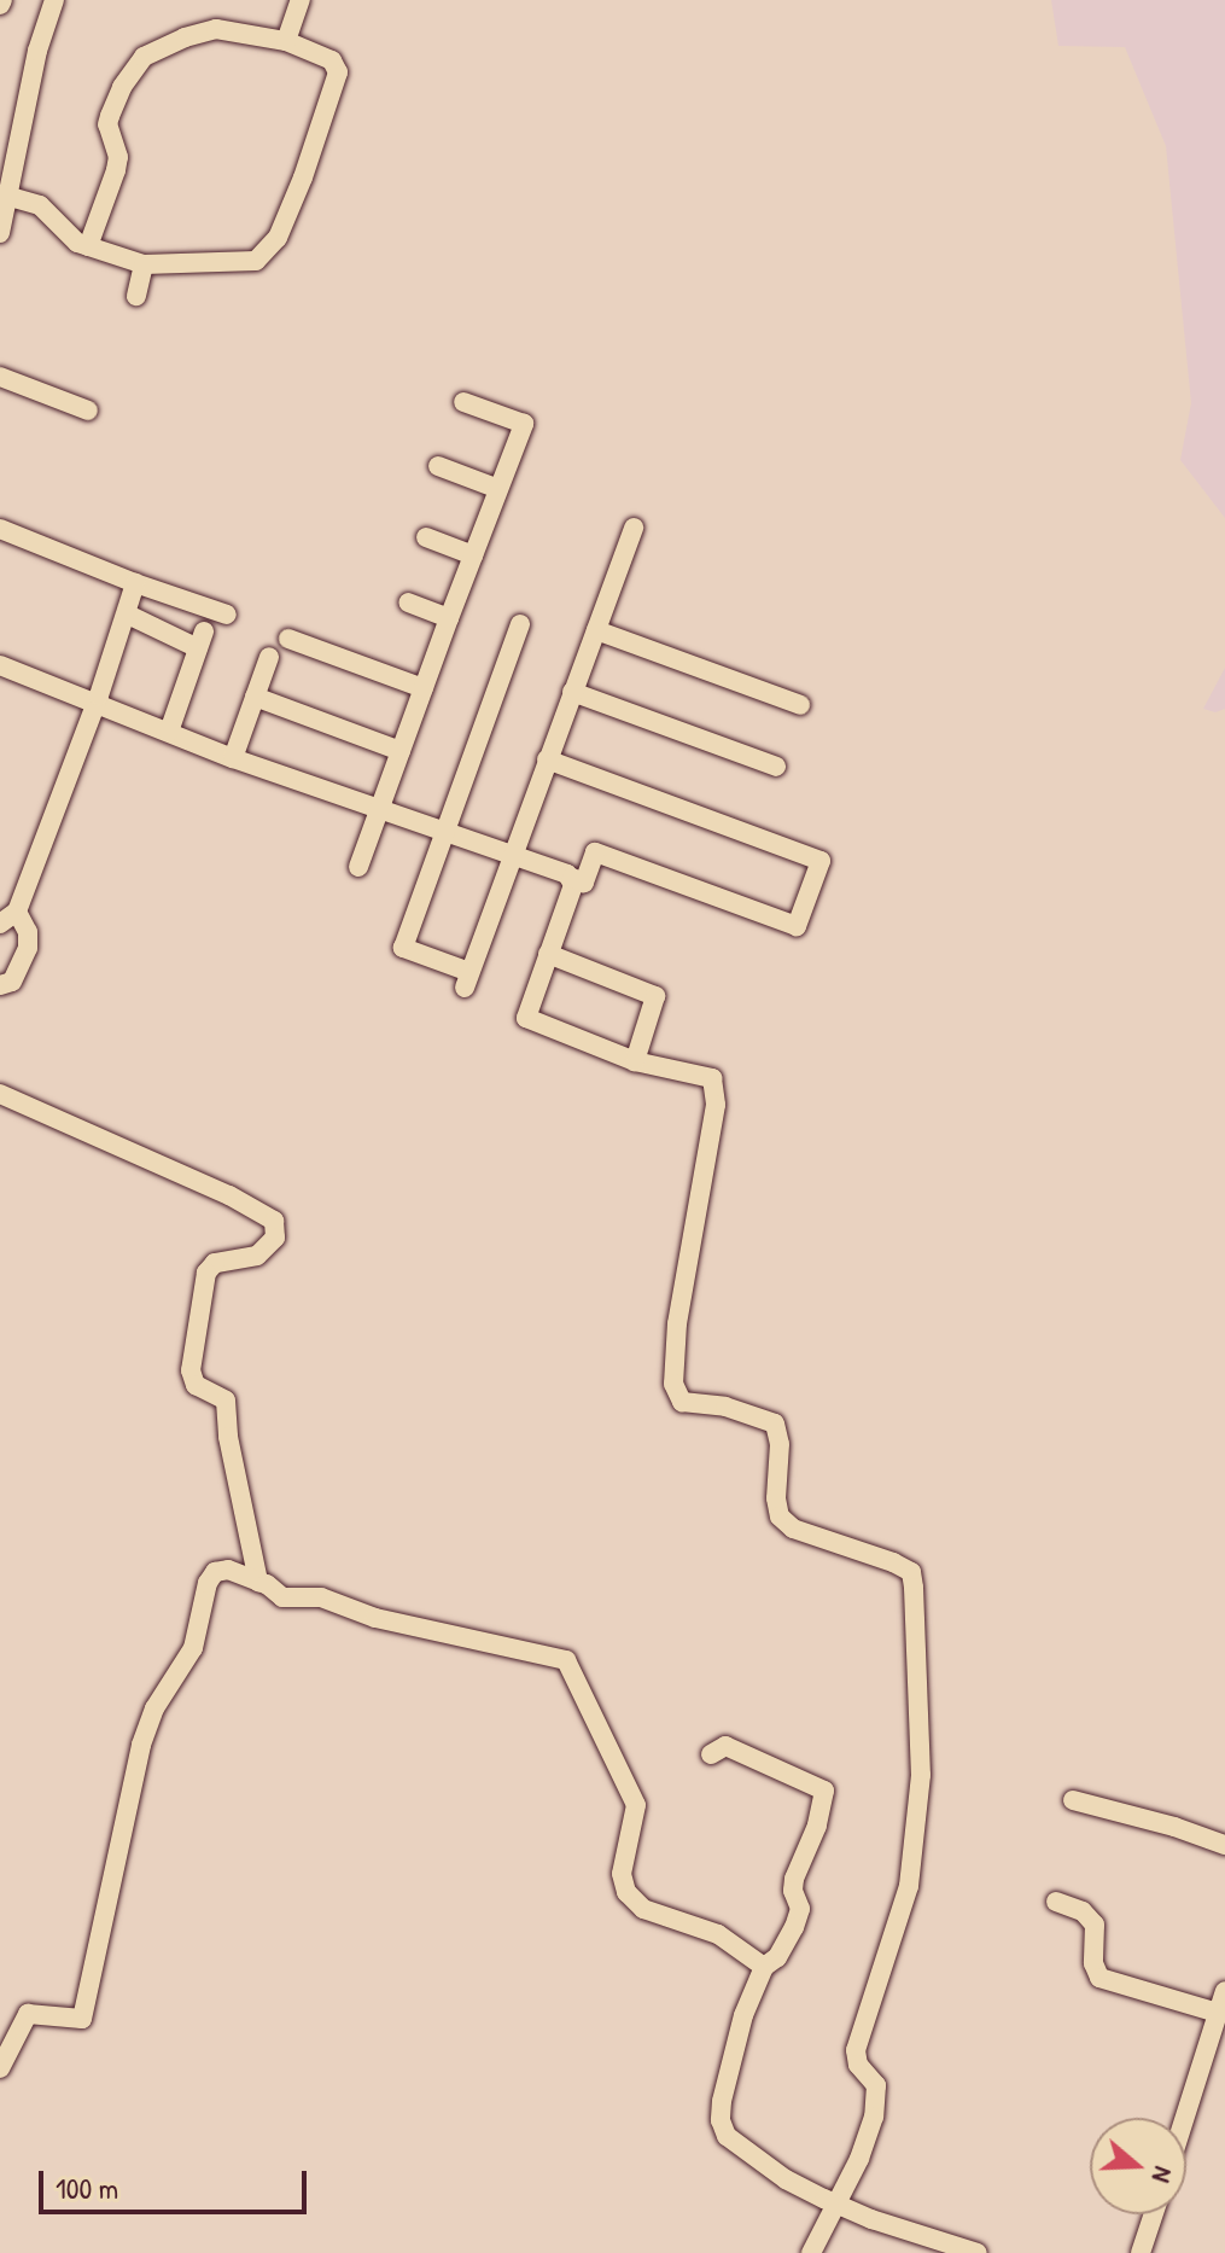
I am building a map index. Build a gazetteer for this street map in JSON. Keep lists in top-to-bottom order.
{
  "scale_bar": "100 m",
  "north": "right"
}
